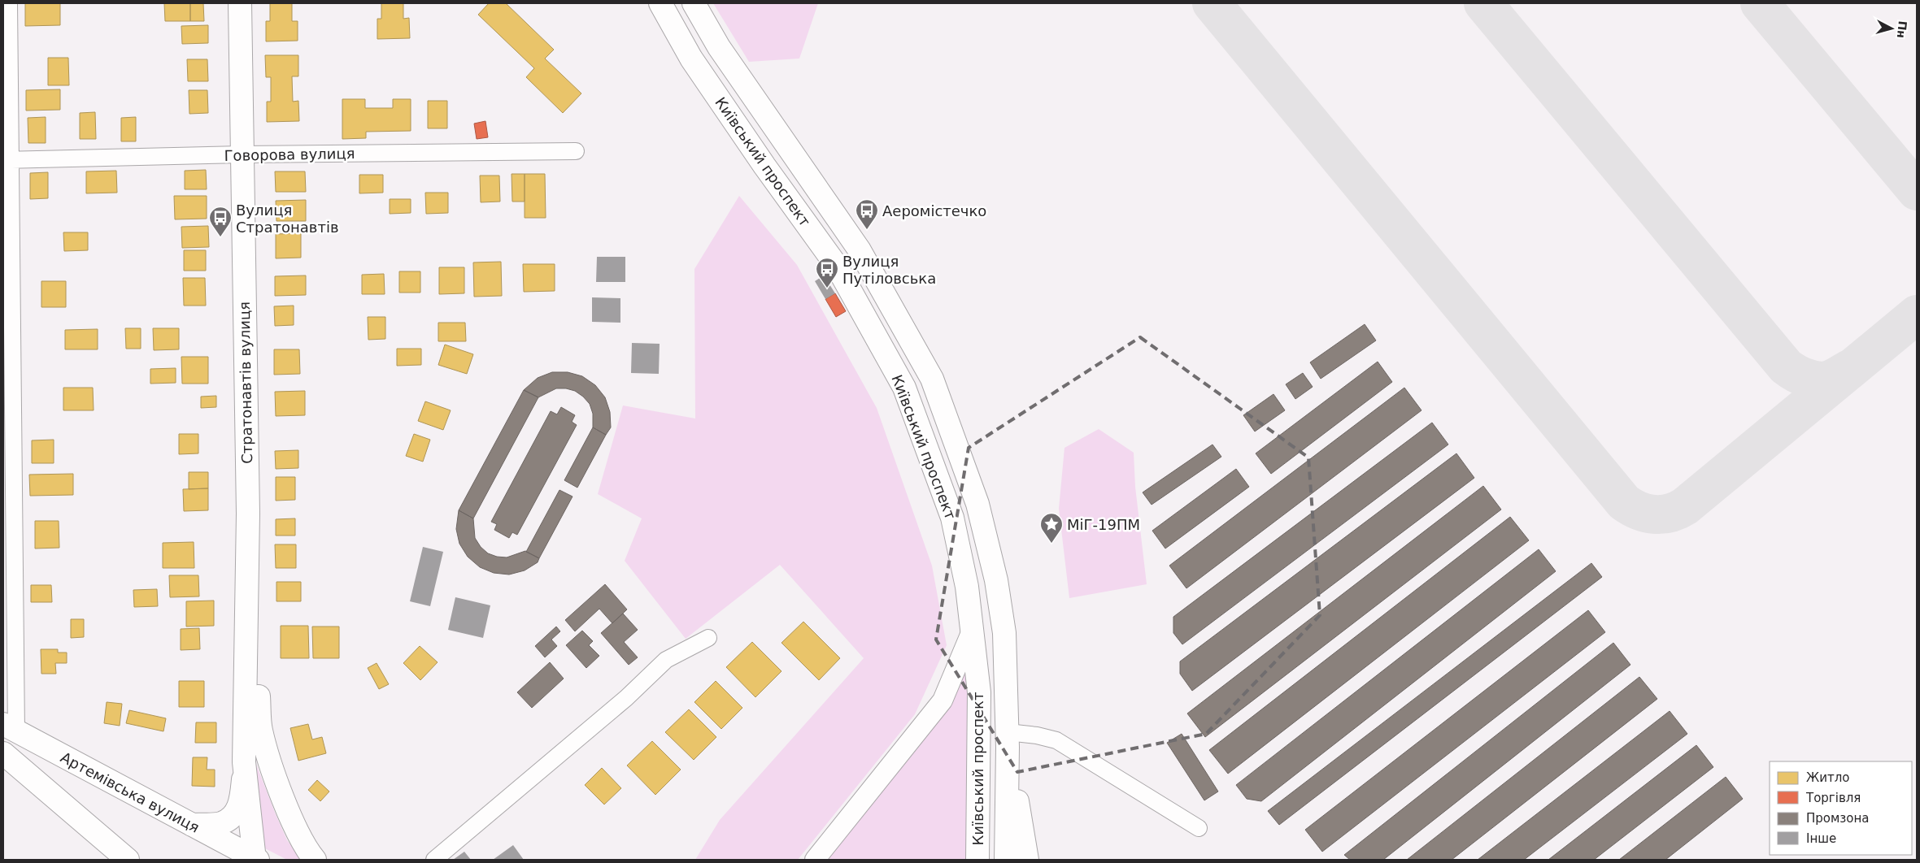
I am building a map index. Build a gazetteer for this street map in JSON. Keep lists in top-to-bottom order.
{
  "streets": {
    "main road": ["Київський проспект", "Стратонавтів вулиця", "Артемівська вулиця"],
    "street": ["Говорова вулиця"]
  },
  "crossings": [
    ["Говорова вулиця", "Стратонавтів вулиця"]
  ],
  "places": {
    "bus stop": ["Аеромістечко", "Вулиця Стратонавтів", "Вулиця Путіловська"],
    "place": ["МіГ-19ПМ"]
  },
  "legend": [
    "Житло",
    "Торгівля",
    "Промзона",
    "Інше"
  ],
  "north": "right"
}
